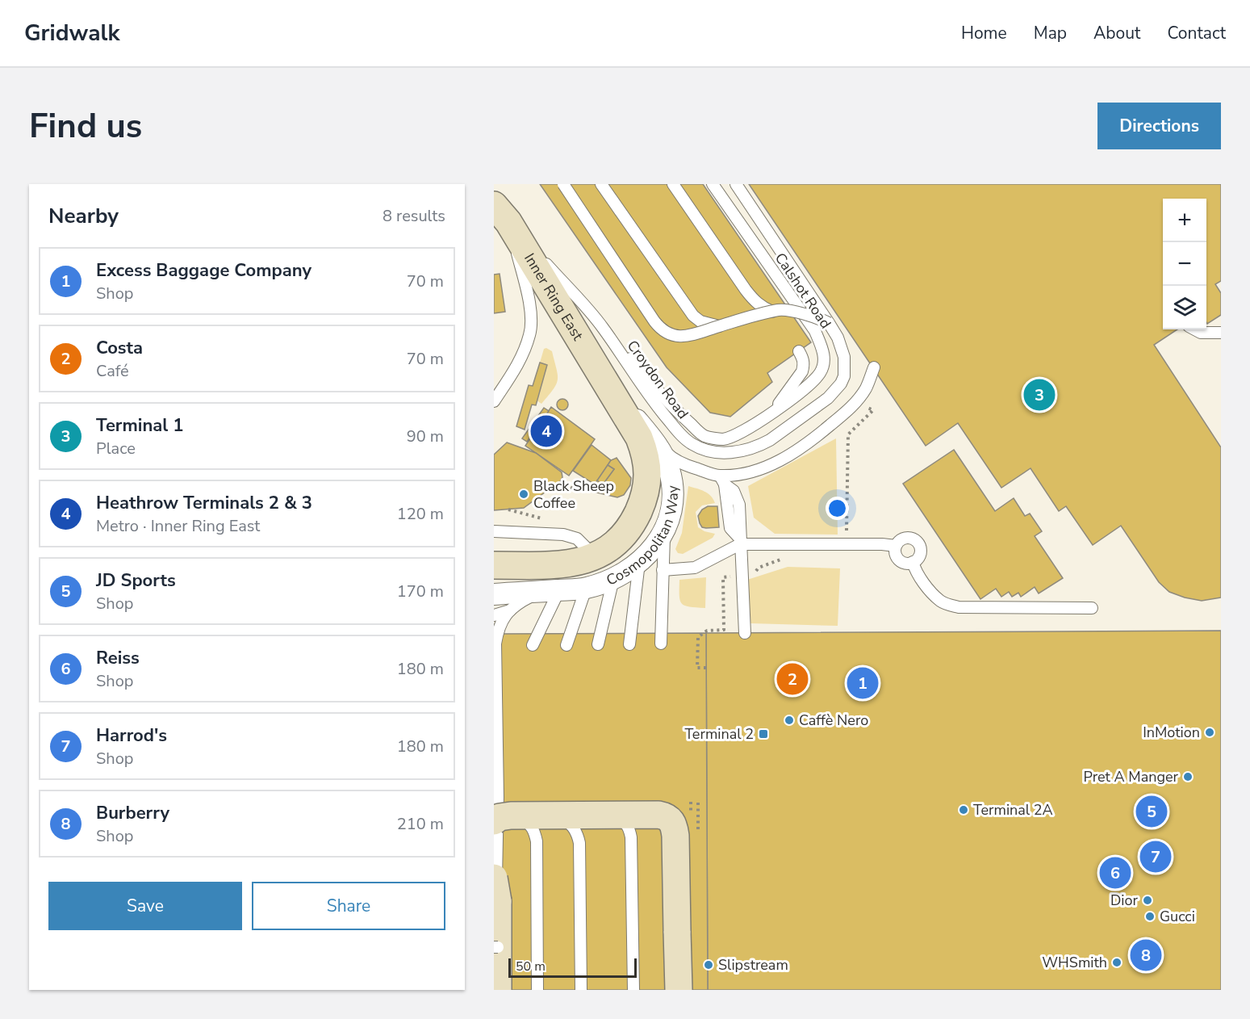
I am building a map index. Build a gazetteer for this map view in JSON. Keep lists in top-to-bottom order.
{
  "streets": {
    "street": ["Inner Ring East", "Cosmopolitan Way"],
    "lane": ["Calshot Road", "Croydon Road"]
  },
  "crossings": [
    ["Calshot Road", "Croydon Road"],
    ["Inner Ring East", "Croydon Road"],
    ["Inner Ring East", "Cosmopolitan Way"]
  ],
  "places": {
    "other": [
      "Black Sheep Coffee",
      "Caffè Nero",
      "InMotion",
      "Pret A Manger",
      "Terminal 2A",
      "Dior",
      "Gucci",
      "WHSmith",
      "Slipstream"
    ],
    "transit": ["Terminal 2"]
  },
  "scale_bar": "50 m",
  "page": {
    "header": "Gridwalk",
    "nav": [
      "Home",
      "Map",
      "About",
      "Contact"
    ],
    "buttons": [
      "Directions",
      ["Save", "Share"]
    ],
    "title": "Find us",
    "heading": ["Nearby", "8 results"],
    "map_buttons": ["+", "−"],
    "list": [
      {
        "mark": "1",
        "name": "Excess Baggage Company",
        "note": "Shop",
        "value": "70 m"
      },
      {
        "mark": "2",
        "name": "Costa",
        "note": "Café",
        "value": "70 m"
      },
      {
        "mark": "3",
        "name": "Terminal 1",
        "note": "Place",
        "value": "90 m"
      },
      {
        "mark": "4",
        "name": "Heathrow Terminals 2 & 3",
        "note": "Metro · Inner Ring East",
        "value": "120 m"
      },
      {
        "mark": "5",
        "name": "JD Sports",
        "note": "Shop",
        "value": "170 m"
      },
      {
        "mark": "6",
        "name": "Reiss",
        "note": "Shop",
        "value": "180 m"
      },
      {
        "mark": "7",
        "name": "Harrod's",
        "note": "Shop",
        "value": "180 m"
      },
      {
        "mark": "8",
        "name": "Burberry",
        "note": "Shop",
        "value": "210 m"
      }
    ],
    "pins": [
      "3",
      "4",
      "2",
      "1",
      "5",
      "7",
      "6",
      "8"
    ],
    "scale": "50 m"
  }
}
